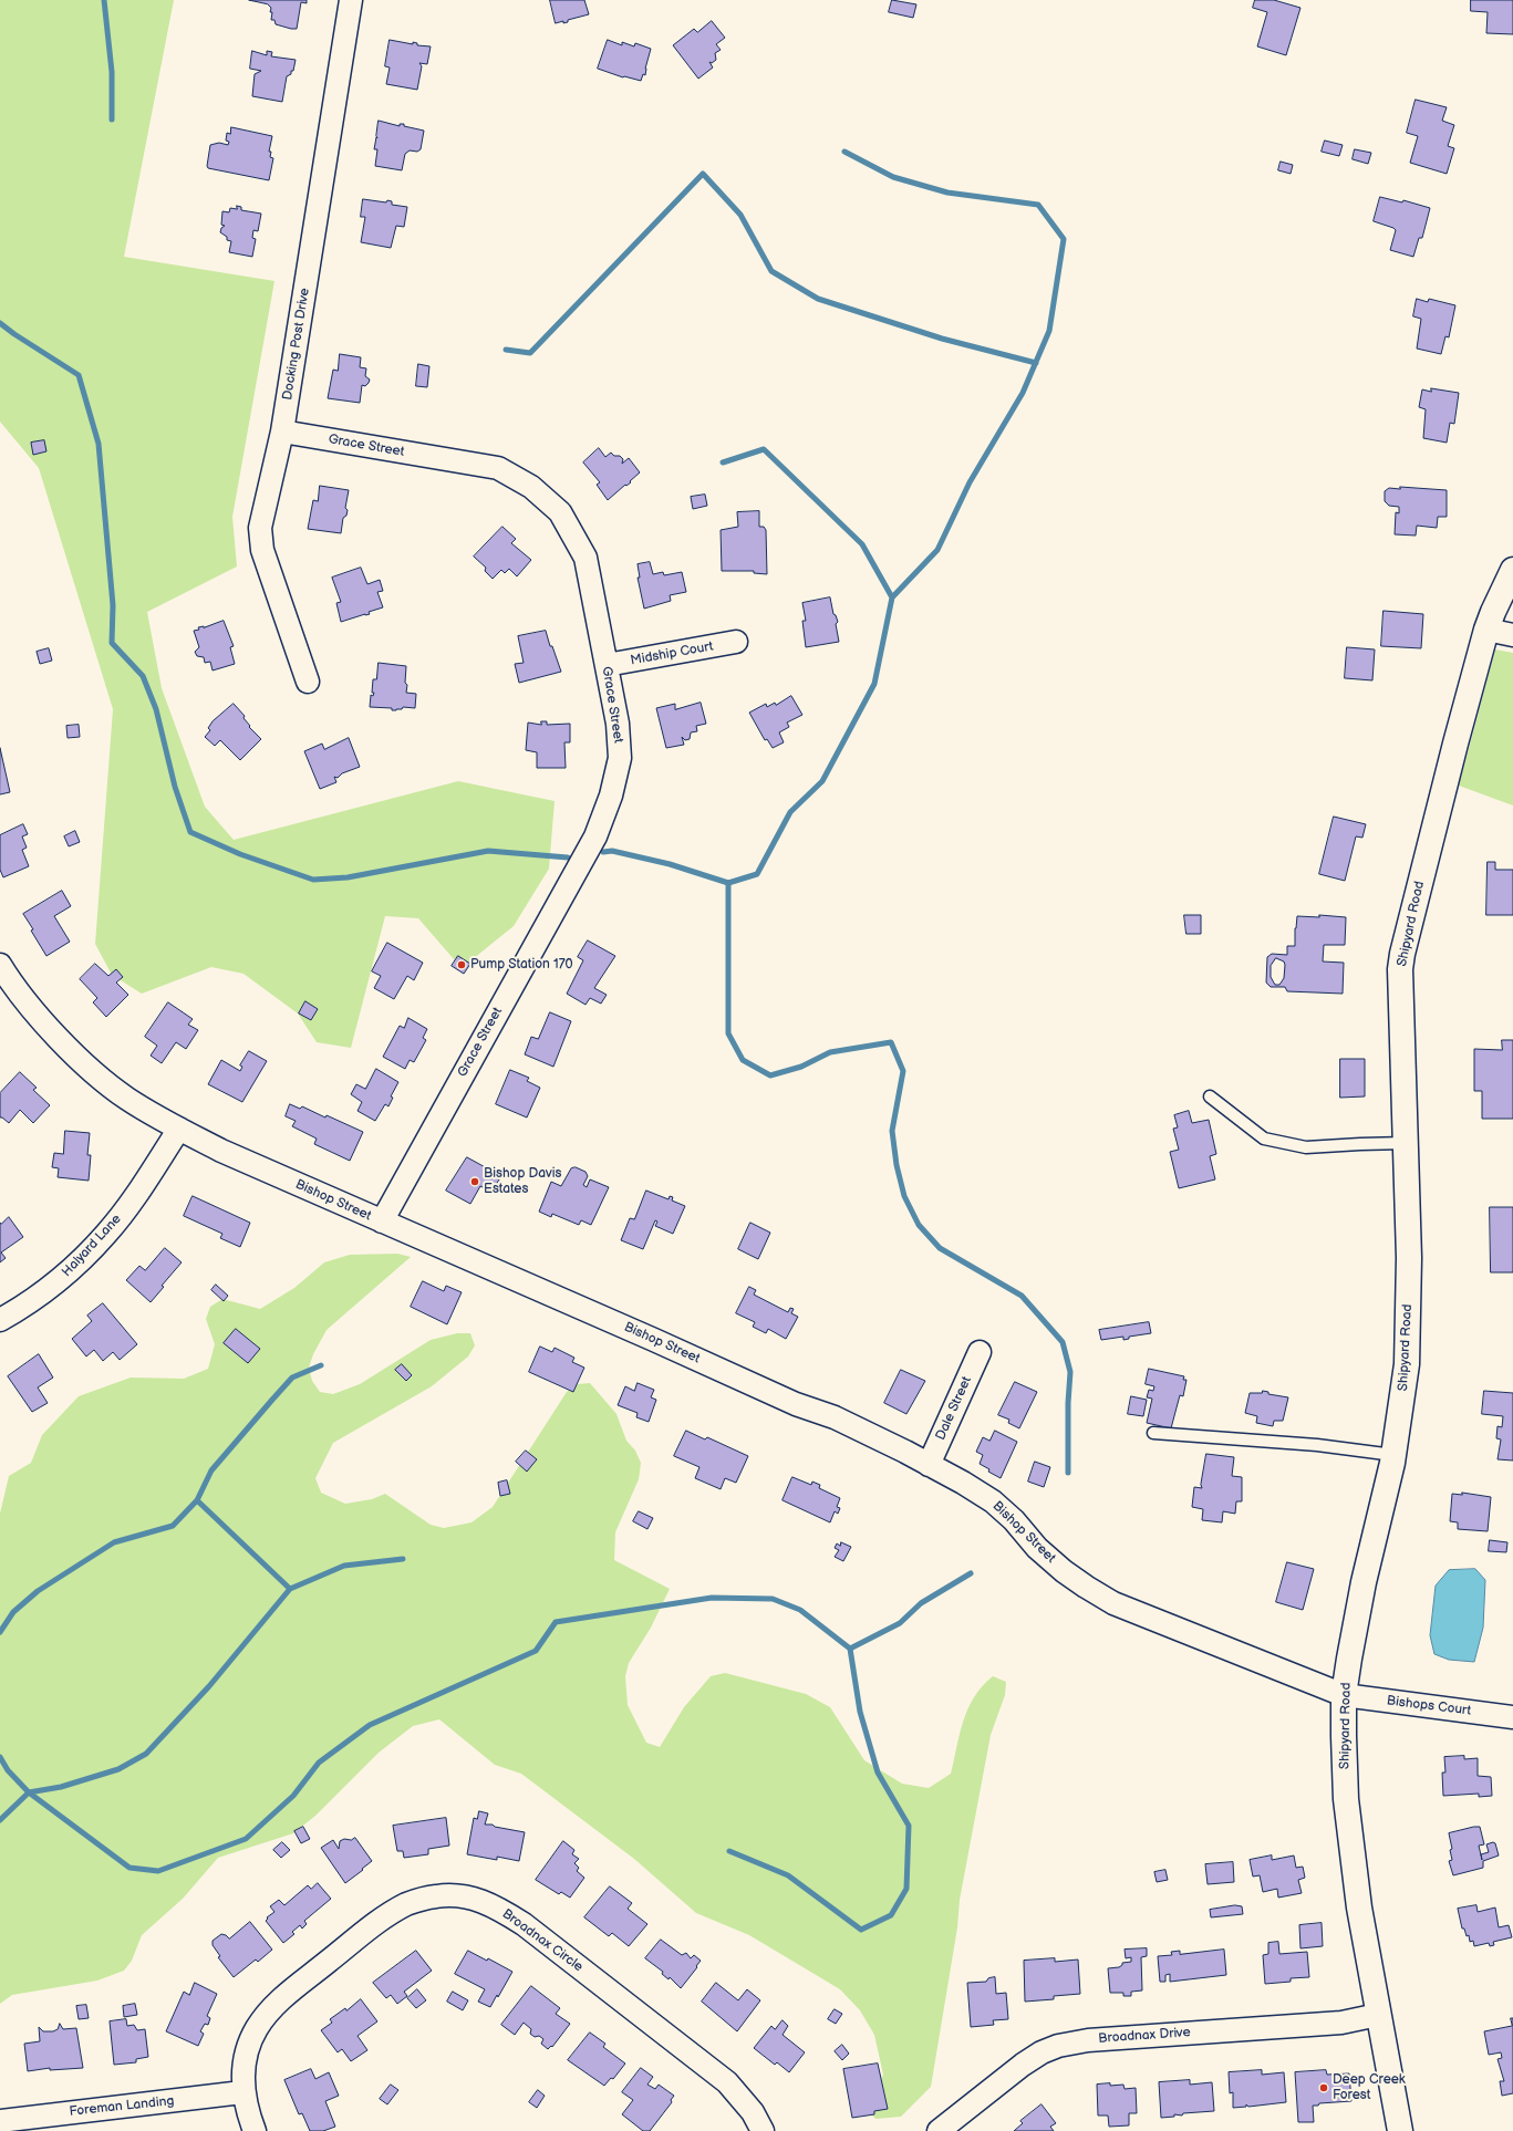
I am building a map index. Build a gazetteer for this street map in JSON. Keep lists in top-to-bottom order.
{
  "streets": {
    "street": [
      "Docking Post Drive",
      "Grace Street",
      "Midship Court",
      "Shipyard Road",
      "Bishop Street",
      "Halyard Lane",
      "Dale Street",
      "Bishops Court",
      "Broadnax Circle",
      "Broadnax Drive",
      "Foreman Landing"
    ]
  },
  "crossings": [
    ["Docking Post Drive", "Grace Street"],
    ["Grace Street", "Midship Court"],
    ["Grace Street", "Bishop Street"],
    ["Shipyard Road", "Bishop Street"],
    ["Shipyard Road", "Bishops Court"],
    ["Shipyard Road", "Broadnax Drive"],
    ["Bishop Street", "Halyard Lane"],
    ["Bishop Street", "Dale Street"],
    ["Bishop Street", "Bishops Court"],
    ["Broadnax Circle", "Foreman Landing"]
  ],
  "places": ["Pump Station 170", "Bishop Davis Estates", "Deep Creek Forest"]
}
